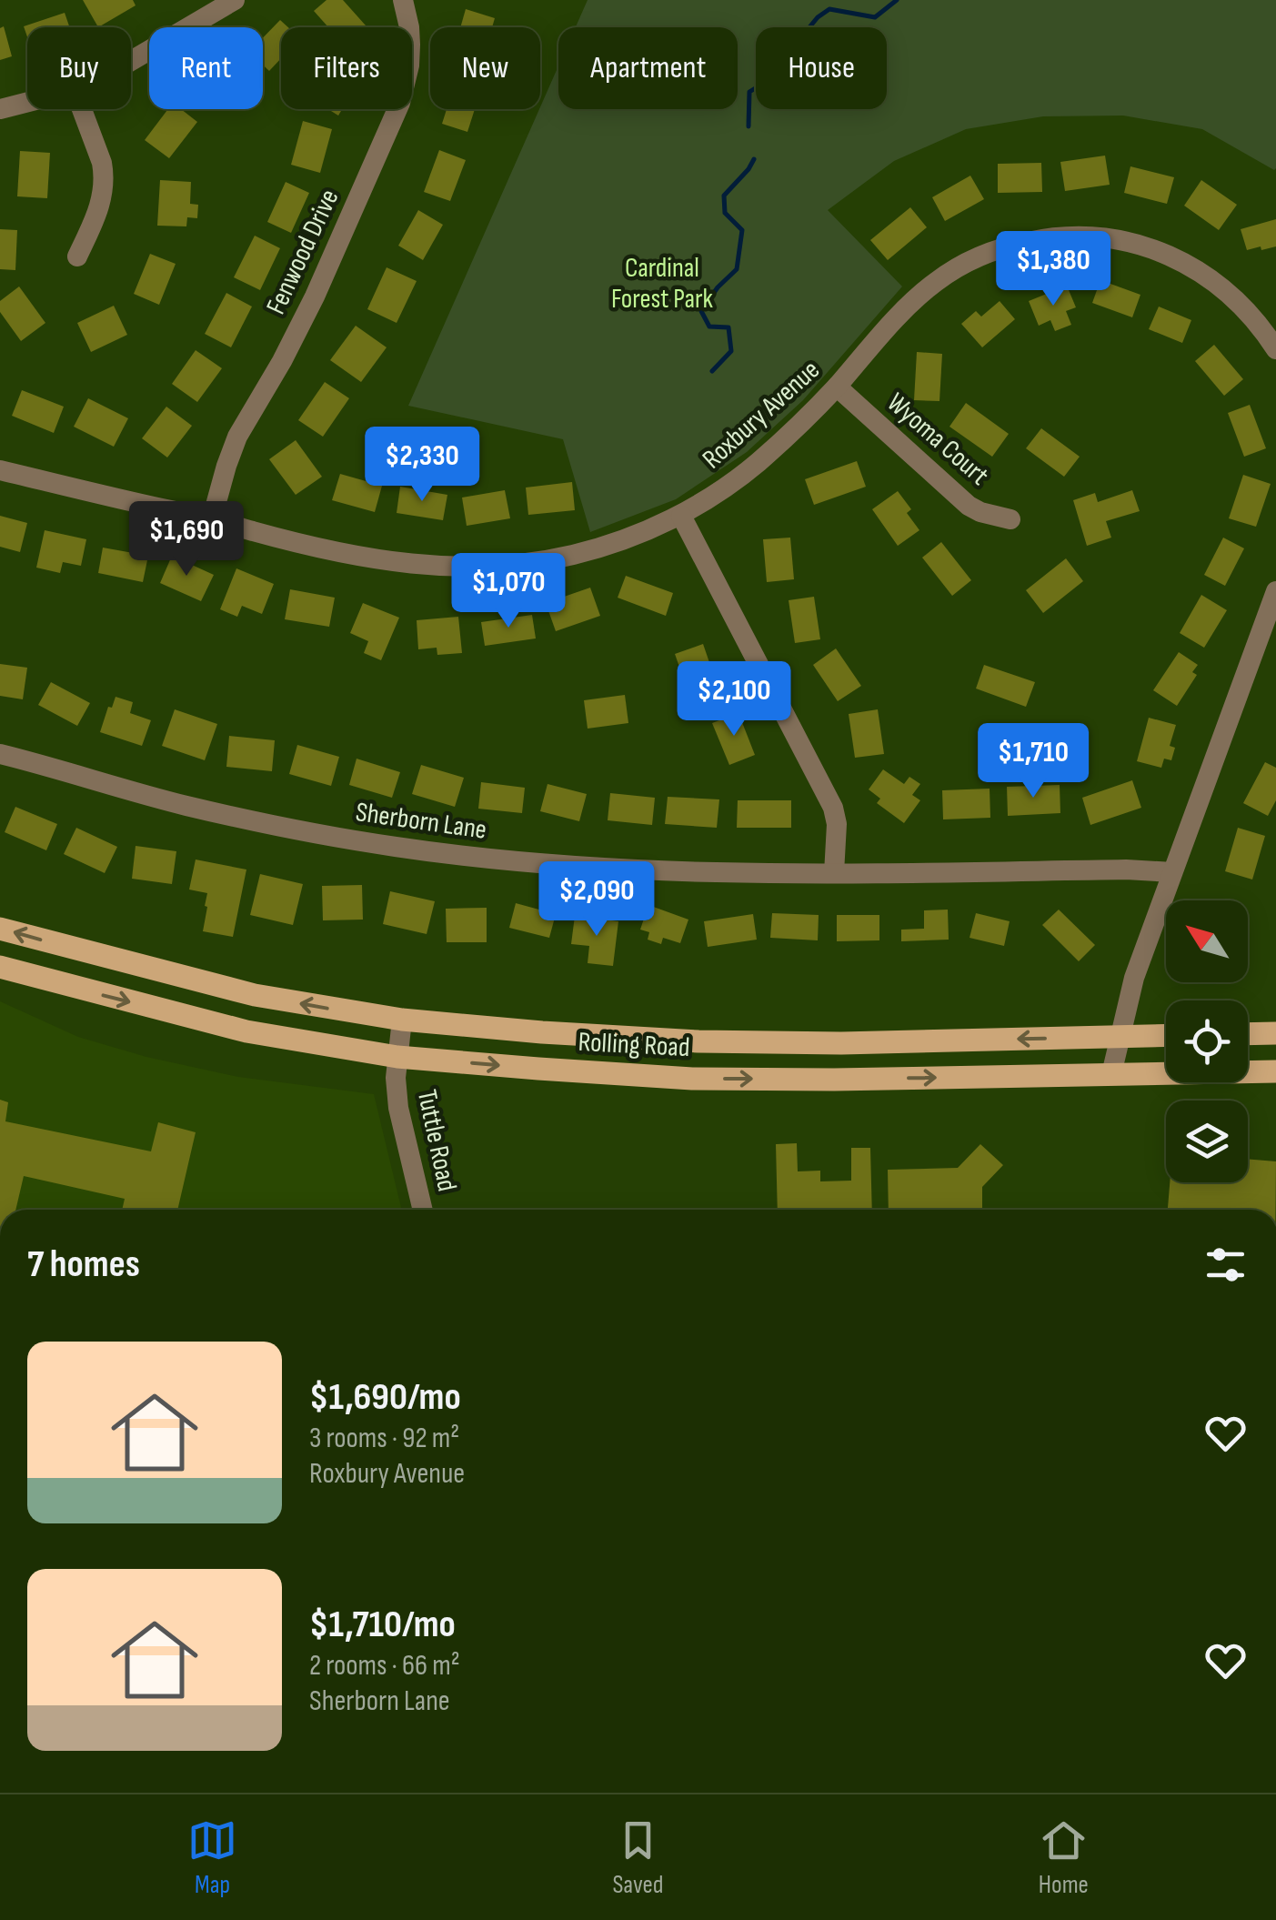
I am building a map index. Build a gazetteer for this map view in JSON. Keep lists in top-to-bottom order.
{
  "streets": {
    "main road": ["Rolling Road"],
    "street": [
      "Fenwood Drive",
      "Roxbury Avenue",
      "Wyoma Court",
      "Sherborn Lane",
      "Tuttle Road"
    ]
  },
  "crossings": [
    ["Fenwood Drive", "Roxbury Avenue"],
    ["Roxbury Avenue", "Wyoma Court"],
    ["Rolling Road", "Tuttle Road"]
  ],
  "parks": ["Cardinal Forest Park"],
  "north": "top left",
  "page": {
    "chip": [
      "Buy",
      "Rent",
      "Filters",
      "New",
      "Apartment",
      "House"
    ],
    "price": [
      "$1,380",
      "$2,330",
      "$1,690",
      "$1,070",
      "$2,100",
      "$1,710",
      "$2,090"
    ],
    "heading": "7 homes",
    "list": [
      {
        "name": "$1,690/mo",
        "note": "3 rooms · 92 m² · Roxbury Avenue"
      },
      {
        "name": "$1,710/mo",
        "note": "2 rooms · 66 m² · Sherborn Lane"
      }
    ],
    "tabs": ["Map", "Saved", "Home"]
  }
}
